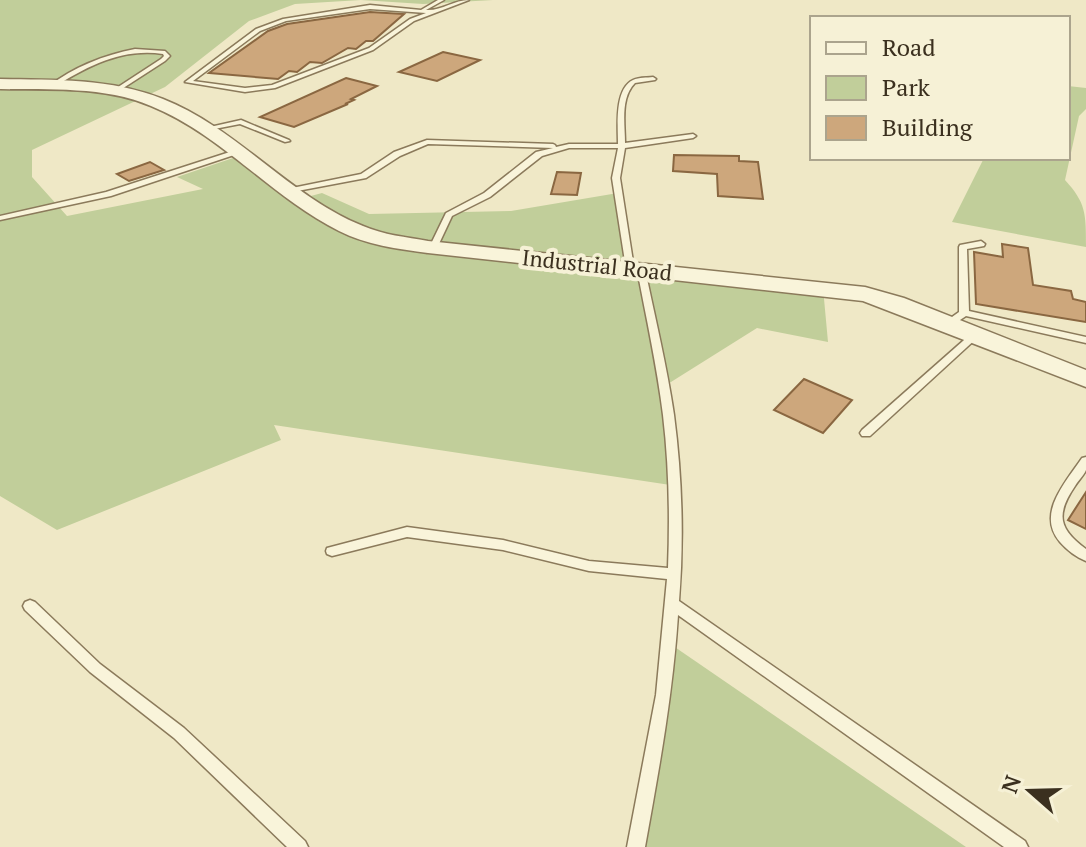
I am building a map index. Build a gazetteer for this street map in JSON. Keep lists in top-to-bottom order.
{
  "streets": {
    "street": ["Industrial Road"]
  },
  "legend": ["Road", "Park", "Building"],
  "north": "left"
}
